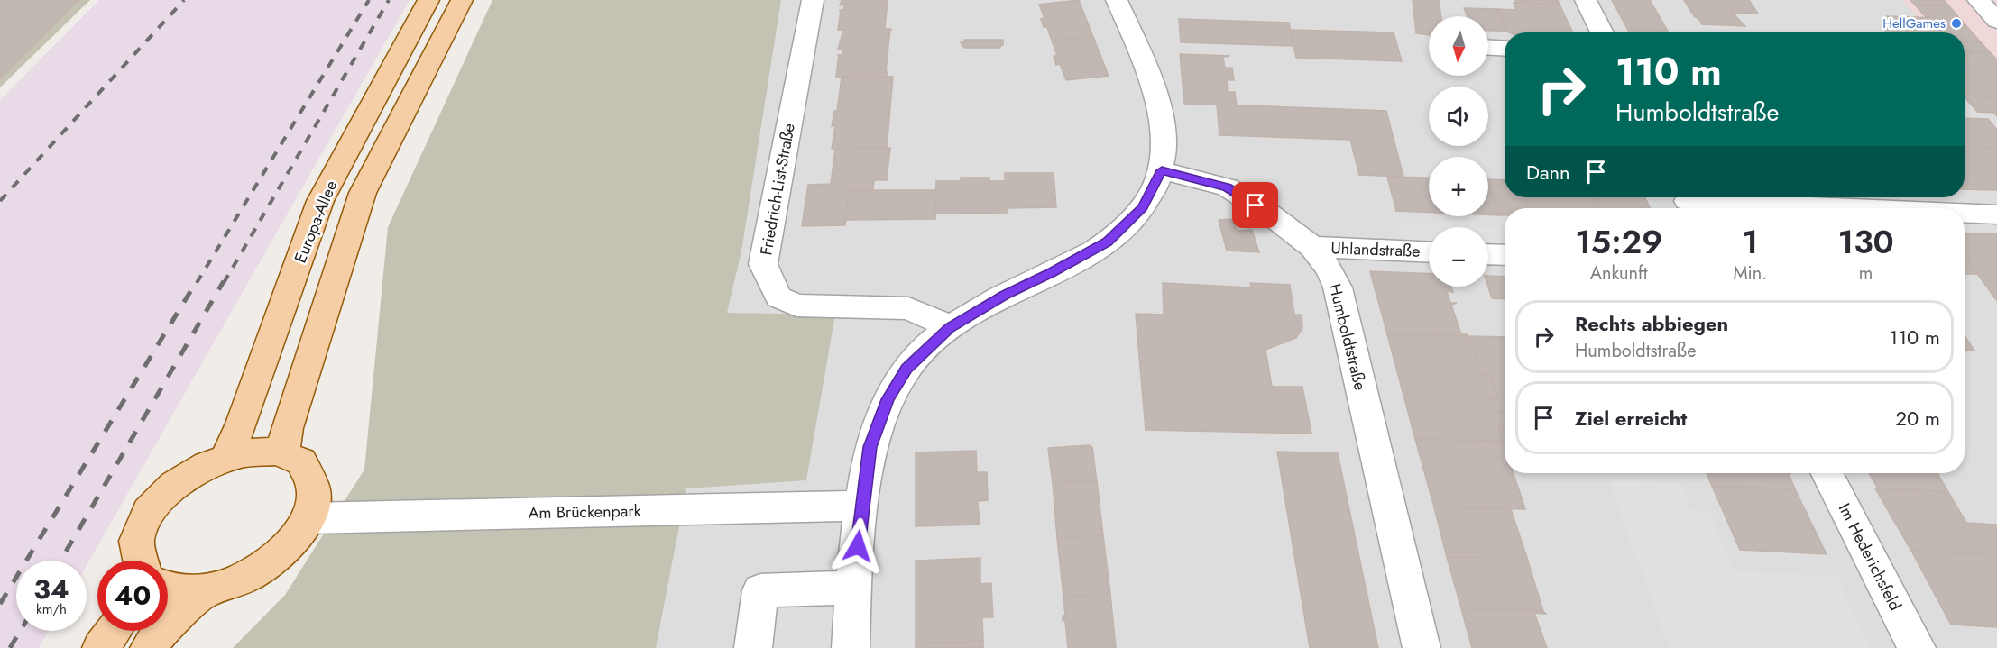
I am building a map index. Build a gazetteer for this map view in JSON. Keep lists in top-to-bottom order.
{
  "streets": {
    "main road": ["Europa-Allee"],
    "street": [
      "Friedrich-List-Straße",
      "Uhlandstraße",
      "Humboldtstraße",
      "Am Brückenpark",
      "Im Hederichsfeld"
    ]
  },
  "crossings": [
    ["Uhlandstraße", "Humboldtstraße"]
  ],
  "places": ["HellGames"],
  "north": "bottom",
  "page": {
    "map_buttons": ["+", "−"],
    "turn": ["110 m", "Humboldtstraße"],
    "then": "Dann",
    "eta": [
      "15:29",
      "Ankunft",
      "1",
      "Min.",
      "130",
      "m"
    ],
    "list": [
      {
        "name": "Rechts abbiegen",
        "note": "Humboldtstraße",
        "value": "110 m"
      },
      {
        "name": "Ziel erreicht",
        "value": "20 m"
      }
    ],
    "speed": "34 km/h",
    "limit": "40"
  }
}
